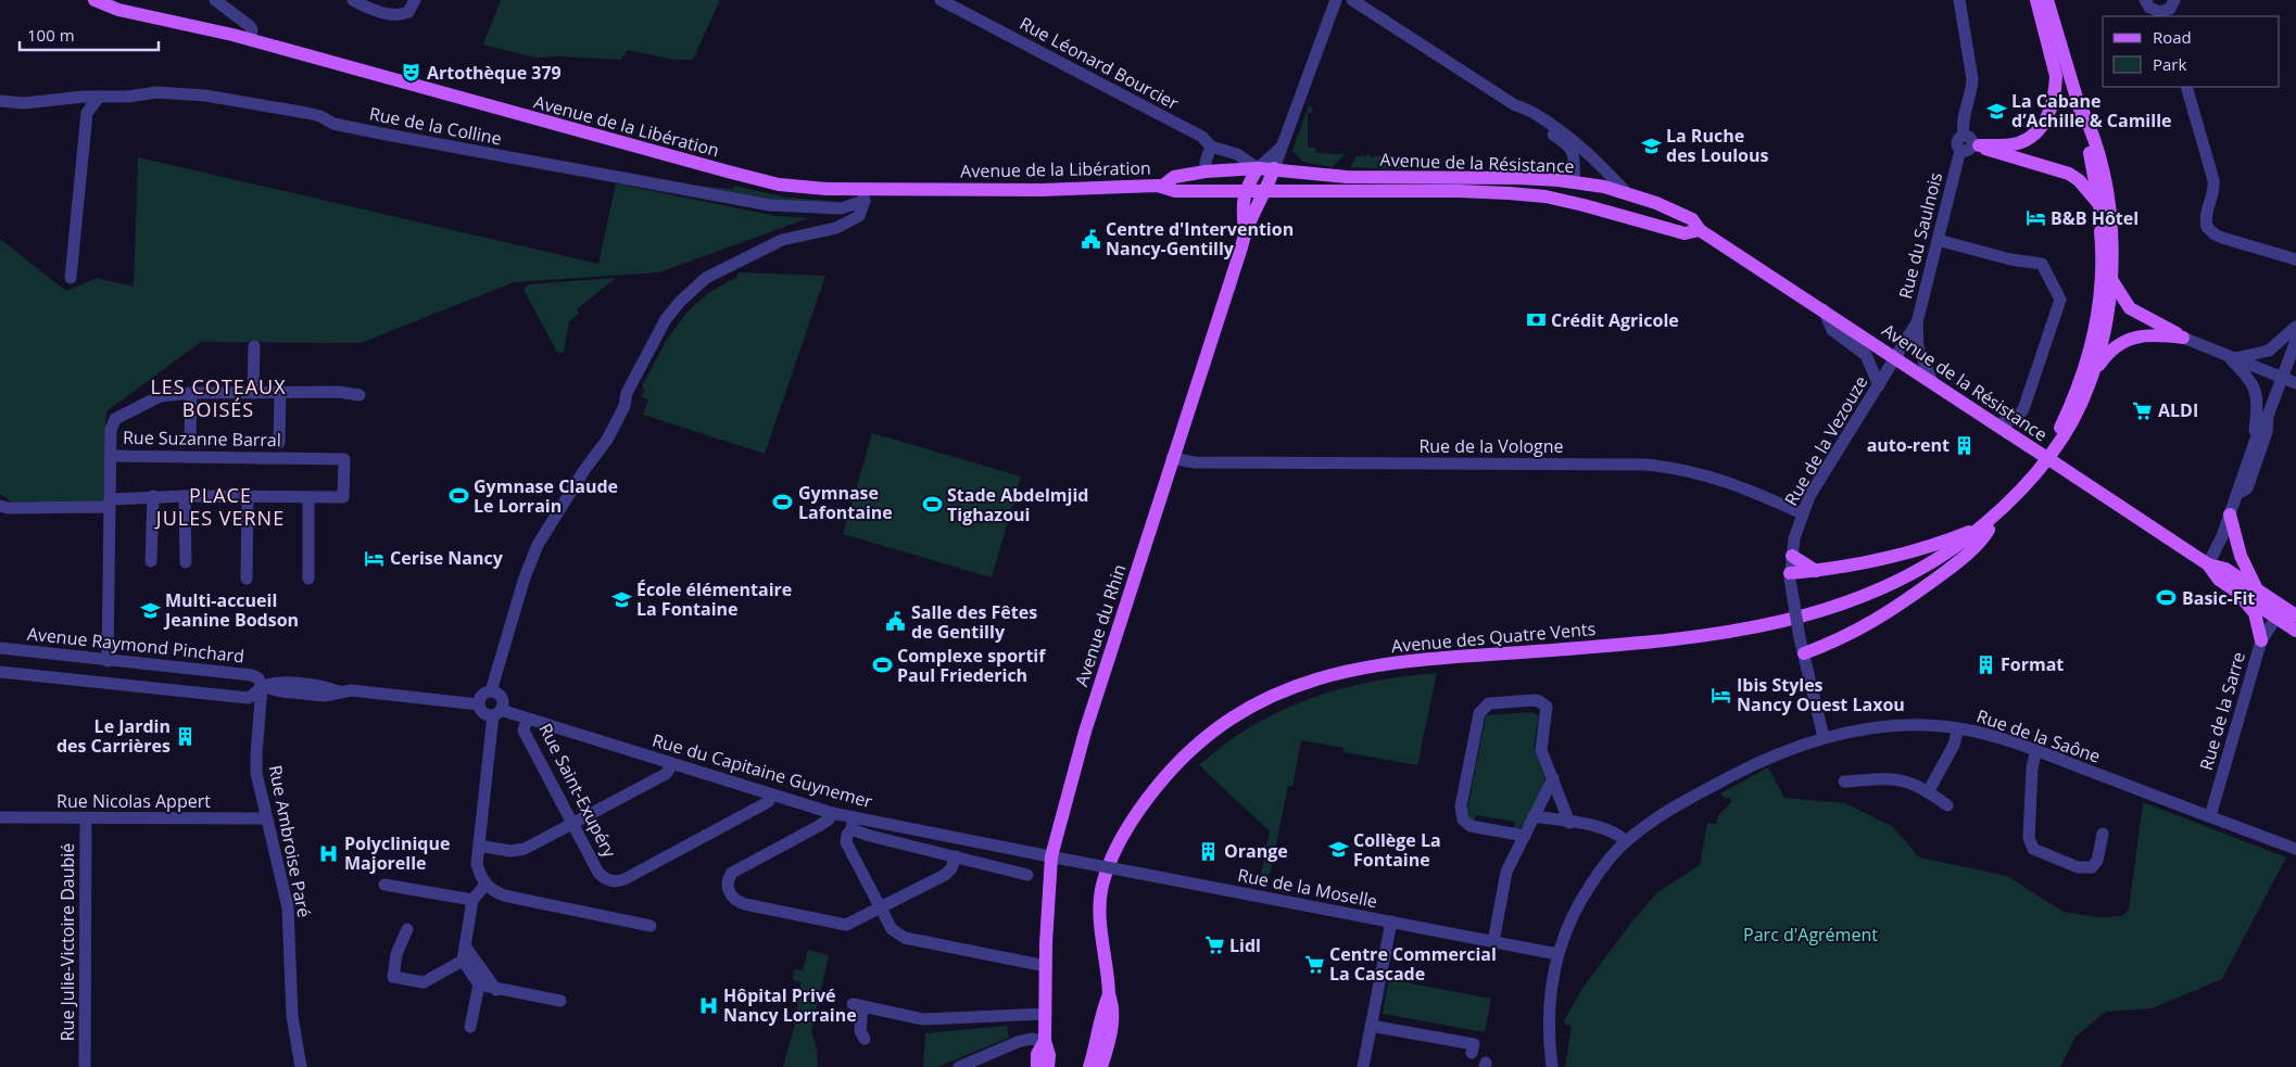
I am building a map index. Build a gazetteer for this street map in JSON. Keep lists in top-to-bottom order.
{
  "streets": {
    "main road": [
      "Avenue de la Libération",
      "Avenue de la Résistance",
      "Avenue du Rhin",
      "Avenue des Quatre Vents"
    ],
    "street": [
      "Rue Léonard Bourcier",
      "Rue de la Colline",
      "Rue du Saulnois",
      "Rue Suzanne Barral",
      "Rue de la Vezouze",
      "Rue de la Vologne",
      "Avenue Raymond Pinchard",
      "Rue de la Sarre",
      "Rue de la Saône",
      "Rue du Capitaine Guynemer",
      "Rue Saint-Exupéry",
      "Rue Nicolas Appert",
      "Rue Ambroise Paré",
      "Rue de la Moselle",
      "Rue Julie-Victoire Daubié"
    ]
  },
  "crossings": [
    ["Avenue de la Libération", "Avenue de la Résistance"],
    ["Avenue de la Libération", "Avenue du Rhin"],
    ["Avenue de la Résistance", "Rue du Saulnois"],
    ["Avenue de la Résistance", "Rue de la Vezouze"],
    ["Avenue de la Résistance", "Avenue du Rhin"],
    ["Avenue de la Résistance", "Rue de la Sarre"],
    ["Rue du Saulnois", "Rue de la Vezouze"],
    ["Rue Suzanne Barral", "Avenue Raymond Pinchard"],
    ["Rue de la Vezouze", "Rue de la Vologne"],
    ["Rue de la Vezouze", "Rue de la Saône"],
    ["Rue de la Vologne", "Avenue du Rhin"],
    ["Avenue du Rhin", "Rue du Capitaine Guynemer"],
    ["Avenue du Rhin", "Rue de la Moselle"],
    ["Avenue Raymond Pinchard", "Rue du Capitaine Guynemer"],
    ["Avenue Raymond Pinchard", "Rue Ambroise Paré"],
    ["Rue de la Sarre", "Rue de la Saône"],
    ["Rue de la Saône", "Rue de la Moselle"],
    ["Rue du Capitaine Guynemer", "Rue Saint-Exupéry"],
    ["Rue du Capitaine Guynemer", "Rue de la Moselle"],
    ["Rue Nicolas Appert", "Rue Ambroise Paré"],
    ["Rue Nicolas Appert", "Rue Julie-Victoire Daubié"]
  ],
  "districts": ["LES COTEAUX BOISÉS", "PLACE JULES VERNE"],
  "parks": ["Parc d'Agrément"],
  "places": {
    "theatre": ["Artothèque 379"],
    "school or university": [
      "La Cabane d’Achille & Camille",
      "La Ruche des Loulous",
      "École élémentaire La Fontaine",
      "Multi-accueil Jeanine Bodson",
      "Collège La Fontaine"
    ],
    "hotel": ["B&B Hôtel", "Cerise Nancy", "Ibis Styles Nancy Ouest Laxou"],
    "public building": ["Centre d'Intervention Nancy-Gentilly", "Salle des Fêtes de Gentilly"],
    "bank": ["Crédit Agricole"],
    "supermarket": ["ALDI", "Lidl", "Centre Commercial La Cascade"],
    "building": [
      "auto-rent",
      "Format",
      "Le Jardin des Carrières",
      "Orange"
    ],
    "sports": [
      "Gymnase Claude Le Lorrain",
      "Gymnase Lafontaine",
      "Stade Abdelmjid Tighazoui",
      "Basic-Fit",
      "Complexe sportif Paul Friederich"
    ],
    "hospital": ["Polyclinique Majorelle", "Hôpital Privé Nancy Lorraine"]
  },
  "legend": ["Road", "Park"],
  "scale_bar": "100 m"
}
